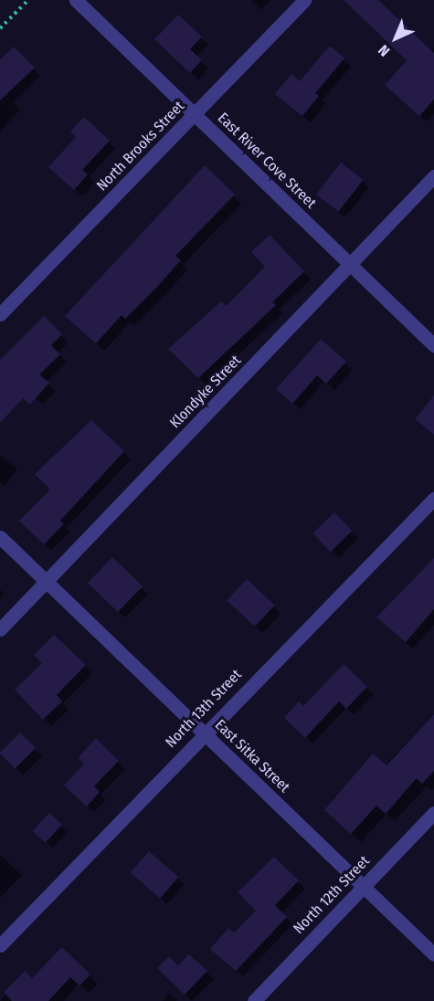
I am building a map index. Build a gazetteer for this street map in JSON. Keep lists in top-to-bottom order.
{
  "streets": {
    "street": [
      "North Brooks Street",
      "East River Cove Street",
      "Klondyke Street",
      "North 13th Street",
      "East Sitka Street",
      "North 12th Street"
    ]
  },
  "crossings": [
    ["North Brooks Street", "East River Cove Street"],
    ["East River Cove Street", "Klondyke Street"],
    ["Klondyke Street", "East Sitka Street"],
    ["North 13th Street", "East Sitka Street"],
    ["East Sitka Street", "North 12th Street"]
  ],
  "north": "bottom left"
}
